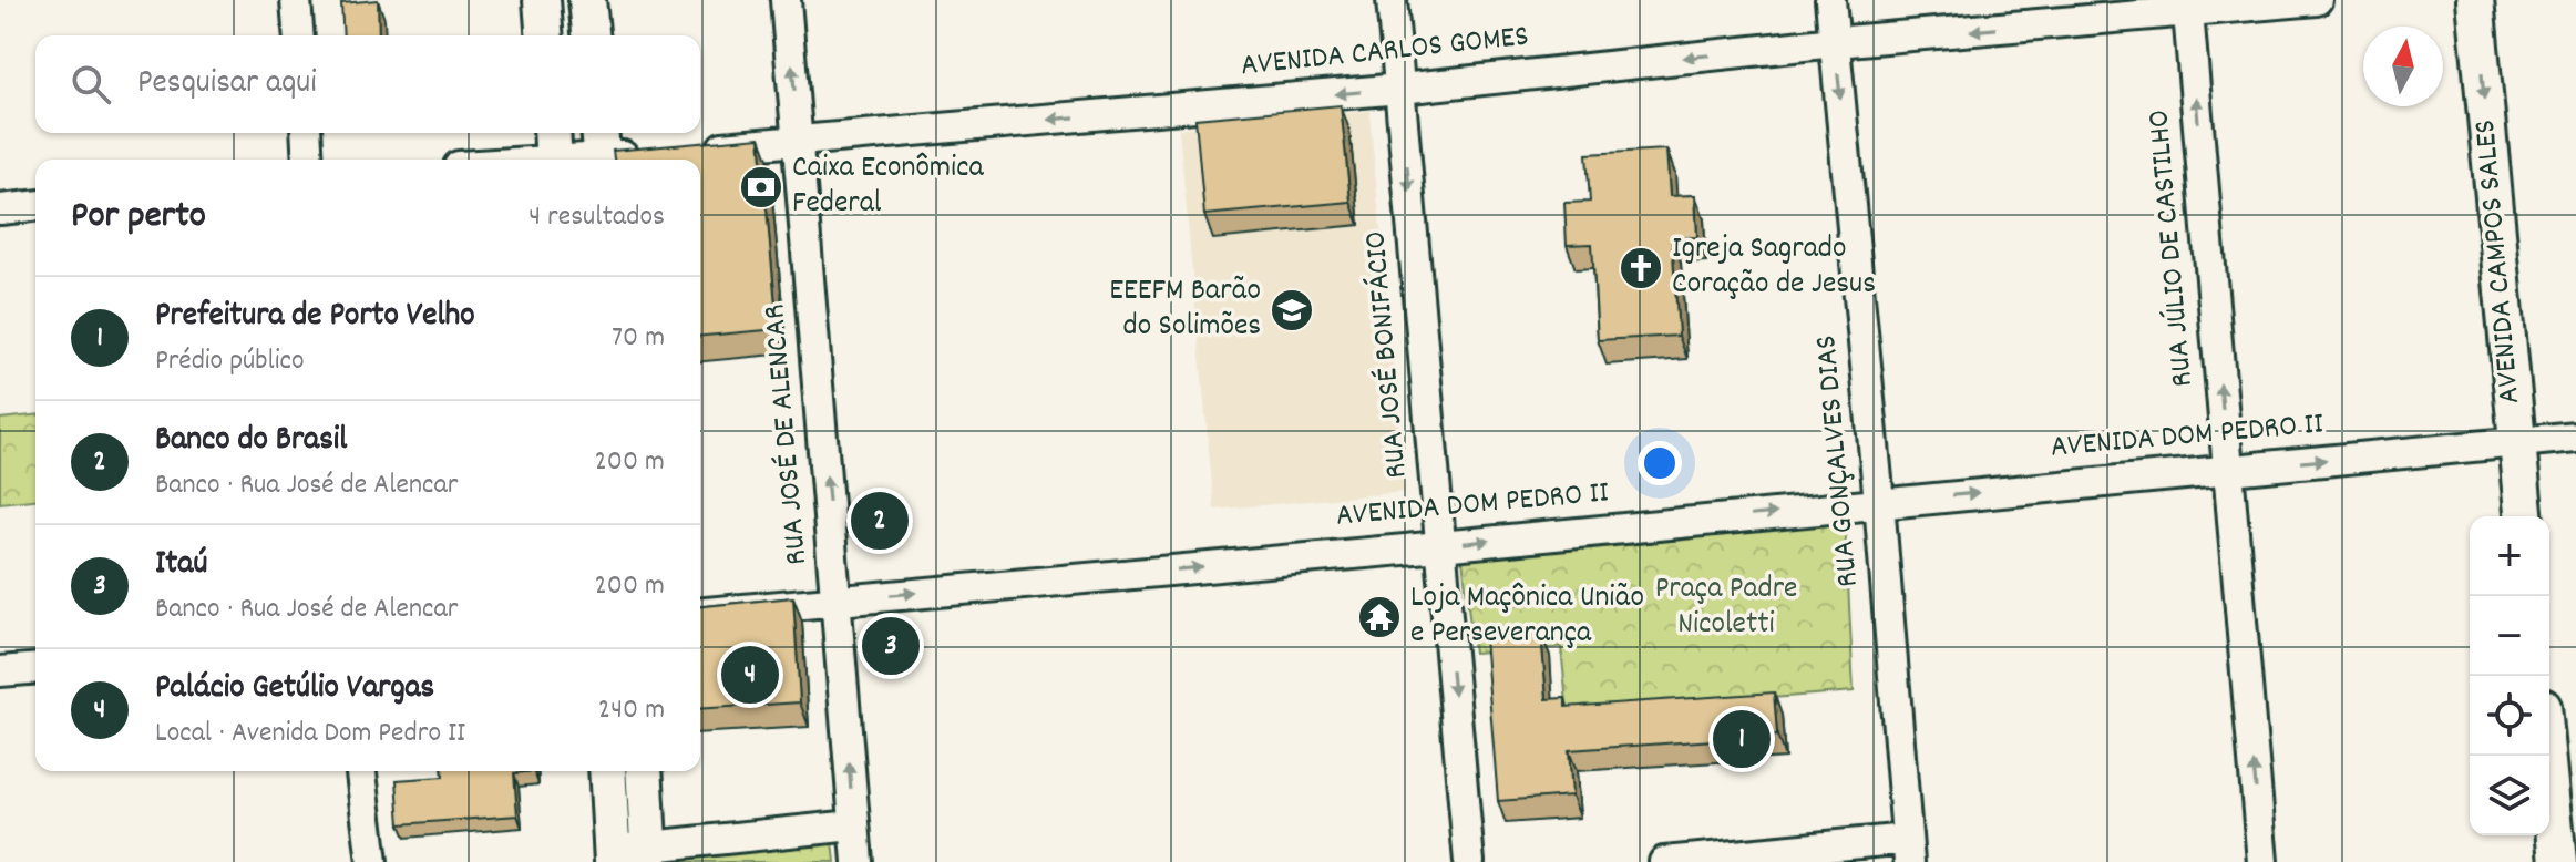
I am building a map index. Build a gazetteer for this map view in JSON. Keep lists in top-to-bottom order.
{
  "streets": {
    "street": [
      "AVENIDA CARLOS GOMES",
      "RUA JÚLIO DE CASTILHO",
      "AVENIDA CAMPOS SALES",
      "RUA JOSÉ BONIFÁCIO",
      "RUA JOSÉ DE ALENCAR",
      "AVENIDA DOM PEDRO II",
      "RUA GONÇALVES DIAS"
    ]
  },
  "crossings": [
    ["AVENIDA CARLOS GOMES", "RUA JÚLIO DE CASTILHO"],
    ["AVENIDA CARLOS GOMES", "RUA JOSÉ BONIFÁCIO"],
    ["AVENIDA CARLOS GOMES", "RUA JOSÉ DE ALENCAR"],
    ["AVENIDA CARLOS GOMES", "RUA GONÇALVES DIAS"],
    ["RUA JÚLIO DE CASTILHO", "AVENIDA DOM PEDRO II"],
    ["AVENIDA CAMPOS SALES", "AVENIDA DOM PEDRO II"],
    ["RUA JOSÉ BONIFÁCIO", "AVENIDA DOM PEDRO II"],
    ["RUA JOSÉ DE ALENCAR", "AVENIDA DOM PEDRO II"],
    ["AVENIDA DOM PEDRO II", "RUA GONÇALVES DIAS"]
  ],
  "one_way": [
    "AVENIDA CARLOS GOMES",
    "RUA JÚLIO DE CASTILHO",
    "AVENIDA CAMPOS SALES",
    "RUA JOSÉ BONIFÁCIO",
    "RUA JOSÉ DE ALENCAR",
    "AVENIDA DOM PEDRO II",
    "RUA GONÇALVES DIAS"
  ],
  "parks": ["Praça Padre Nicoletti"],
  "places": {
    "bank": ["Caixa Econômica Federal"],
    "church": ["Igreja Sagrado Coração de Jesus"],
    "school or university": ["EEEFM Barão do Solimões"],
    "temple": ["Loja Maçônica União e Perseverança"]
  },
  "north": "top",
  "page": {
    "search": "Pesquisar aqui",
    "heading": ["Por perto", "4 resultados"],
    "list": [
      {
        "mark": "1",
        "name": "Prefeitura de Porto Velho",
        "note": "Prédio público",
        "value": "70 m"
      },
      {
        "mark": "2",
        "name": "Banco do Brasil",
        "note": "Banco · Rua José de Alencar",
        "value": "200 m"
      },
      {
        "mark": "3",
        "name": "Itaú",
        "note": "Banco · Rua José de Alencar",
        "value": "200 m"
      },
      {
        "mark": "4",
        "name": "Palácio Getúlio Vargas",
        "note": "Local · Avenida Dom Pedro II",
        "value": "240 m"
      }
    ],
    "pins": [
      "2",
      "3",
      "4",
      "1"
    ],
    "map_buttons": ["+", "−"]
  }
}
